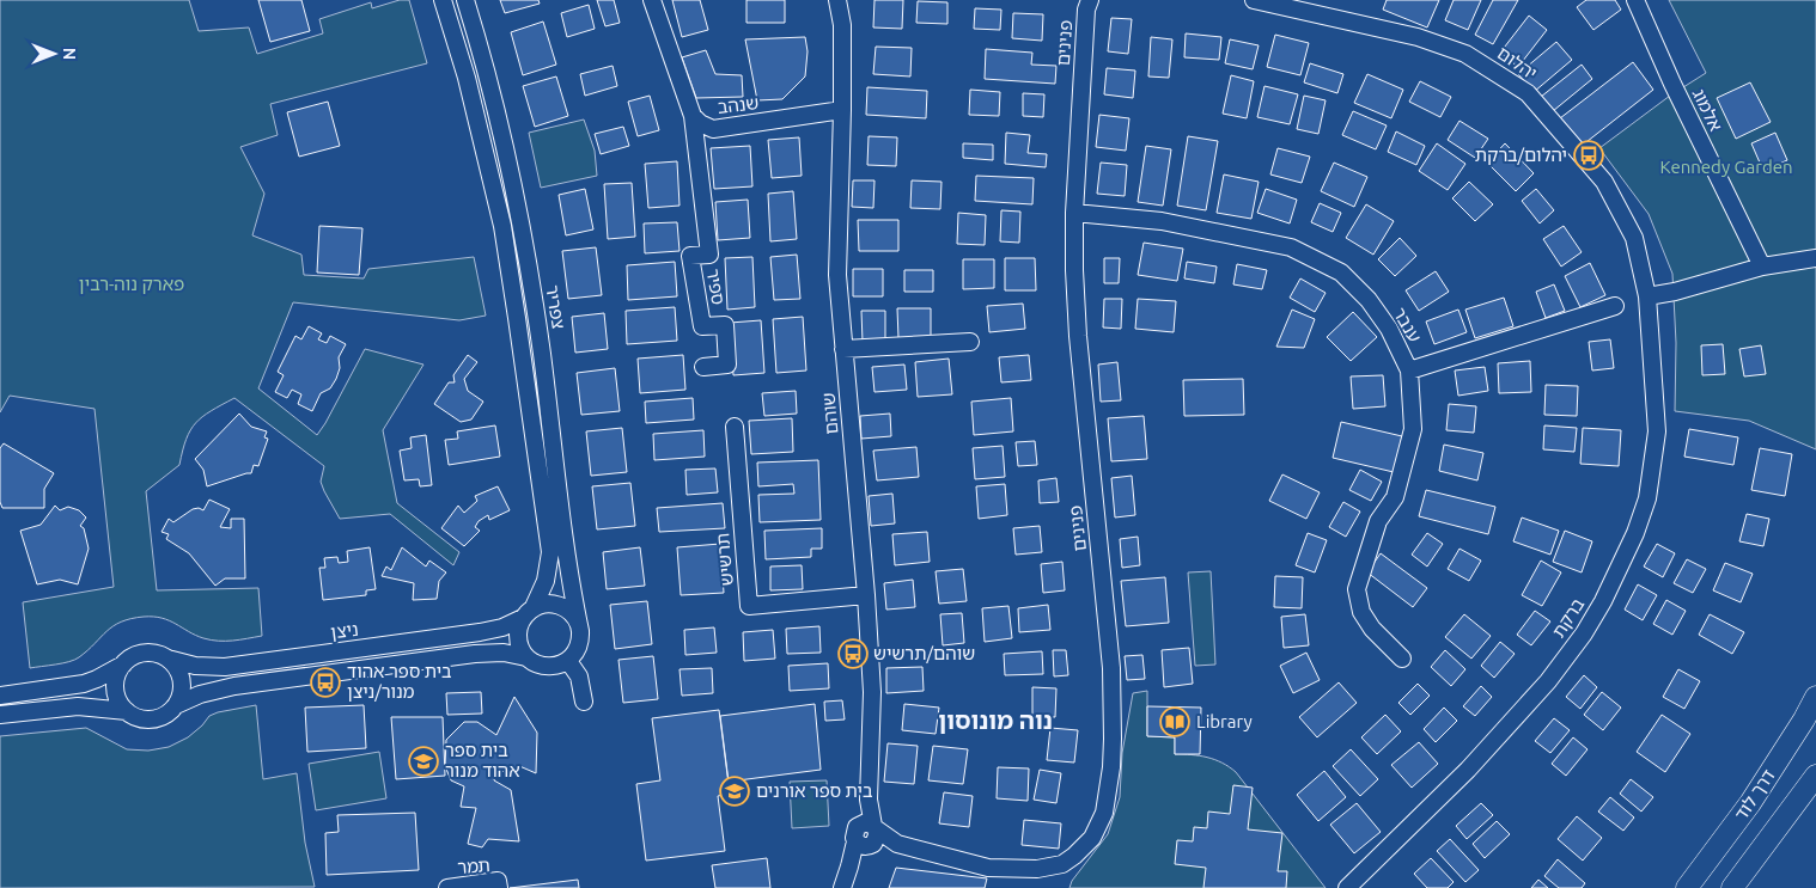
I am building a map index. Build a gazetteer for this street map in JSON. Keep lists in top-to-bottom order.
{
  "streets": {
    "main road": ["דרך לוד"],
    "street": [
      "פנינים",
      "יהלום",
      "שנהב",
      "אלמוג",
      "ספיר",
      "צפריר",
      "ענבר",
      "שוהם",
      "תרשיש",
      "ברקת",
      "ניצן",
      "תמר"
    ]
  },
  "crossings": [
    ["פנינים", "ענבר"],
    ["פנינים", "שוהם"],
    ["יהלום", "ברקת"],
    ["שנהב", "ספיר"],
    ["שנהב", "שוהם"],
    ["צפריר", "ניצן"],
    ["שוהם", "תרשיש"]
  ],
  "districts": ["נוה מונוסון"],
  "parks": ["Kennedy Garden", "פארק נוה-רבין"],
  "places": {
    "bus stop": ["יהלום/ברקת", "שוהם/תרשיש", "בית ספר אהוד מנור/ניצן"],
    "library": ["Library"],
    "school or university": ["בית ספר אהוד מנור", "בית ספר אורנים"]
  },
  "north": "right"
}
